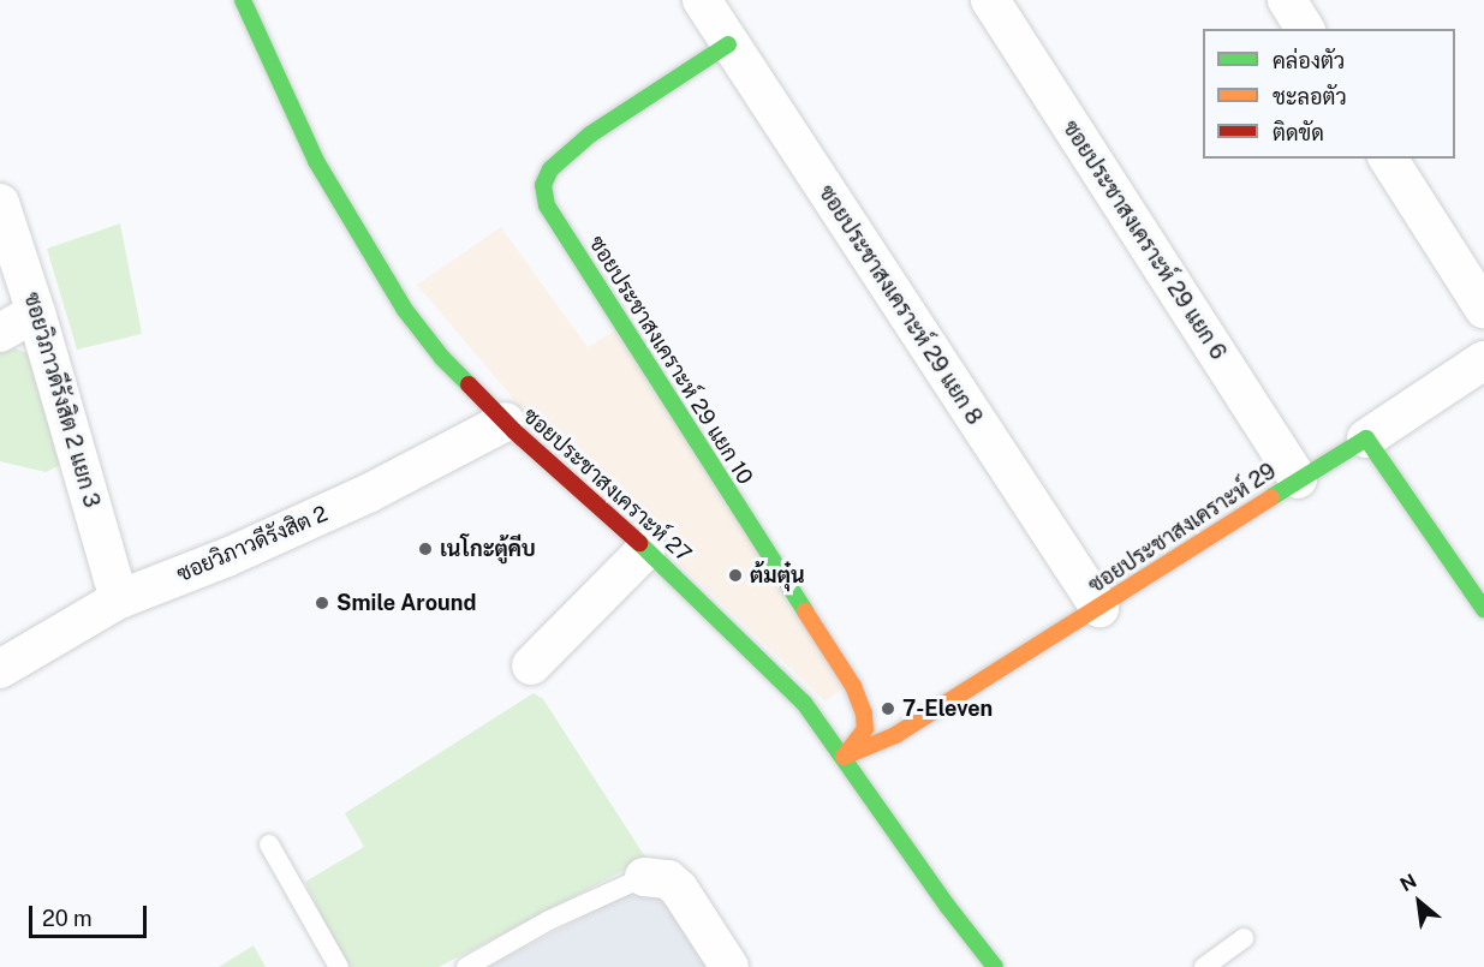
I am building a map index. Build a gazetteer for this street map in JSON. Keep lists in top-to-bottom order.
{
  "streets": {
    "street": [
      "ซอยประชาสงเคราะห์ 29 แยก 6",
      "ซอยประชาสงเคราะห์ 29 แยก 8",
      "ซอยประชาสงเคราะห์ 29 แยก 10",
      "ซอยวิภาวดีรังสิต 2 แยก 3",
      "ซอยประชาสงเคราะห์ 27",
      "ซอยประชาสงเคราะห์ 29",
      "ซอยวิภาวดีรังสิต 2"
    ]
  },
  "crossings": [
    ["ซอยประชาสงเคราะห์ 29 แยก 6", "ซอยประชาสงเคราะห์ 29"],
    ["ซอยประชาสงเคราะห์ 29 แยก 8", "ซอยประชาสงเคราะห์ 29 แยก 10"],
    ["ซอยประชาสงเคราะห์ 29 แยก 8", "ซอยประชาสงเคราะห์ 29"],
    ["ซอยประชาสงเคราะห์ 29 แยก 10", "ซอยประชาสงเคราะห์ 27"],
    ["ซอยประชาสงเคราะห์ 29 แยก 10", "ซอยประชาสงเคราะห์ 29"],
    ["ซอยวิภาวดีรังสิต 2 แยก 3", "ซอยวิภาวดีรังสิต 2"],
    ["ซอยประชาสงเคราะห์ 27", "ซอยประชาสงเคราะห์ 29"],
    ["ซอยประชาสงเคราะห์ 27", "ซอยวิภาวดีรังสิต 2"]
  ],
  "places": [
    "เนโกะตู้คีบ",
    "ต้มตุ๋น",
    "Smile Around",
    "7-Eleven"
  ],
  "legend": ["คล่องตัว", "ชะลอตัว", "ติดขัด"],
  "scale_bar": "20 m",
  "north": "top left"
}
